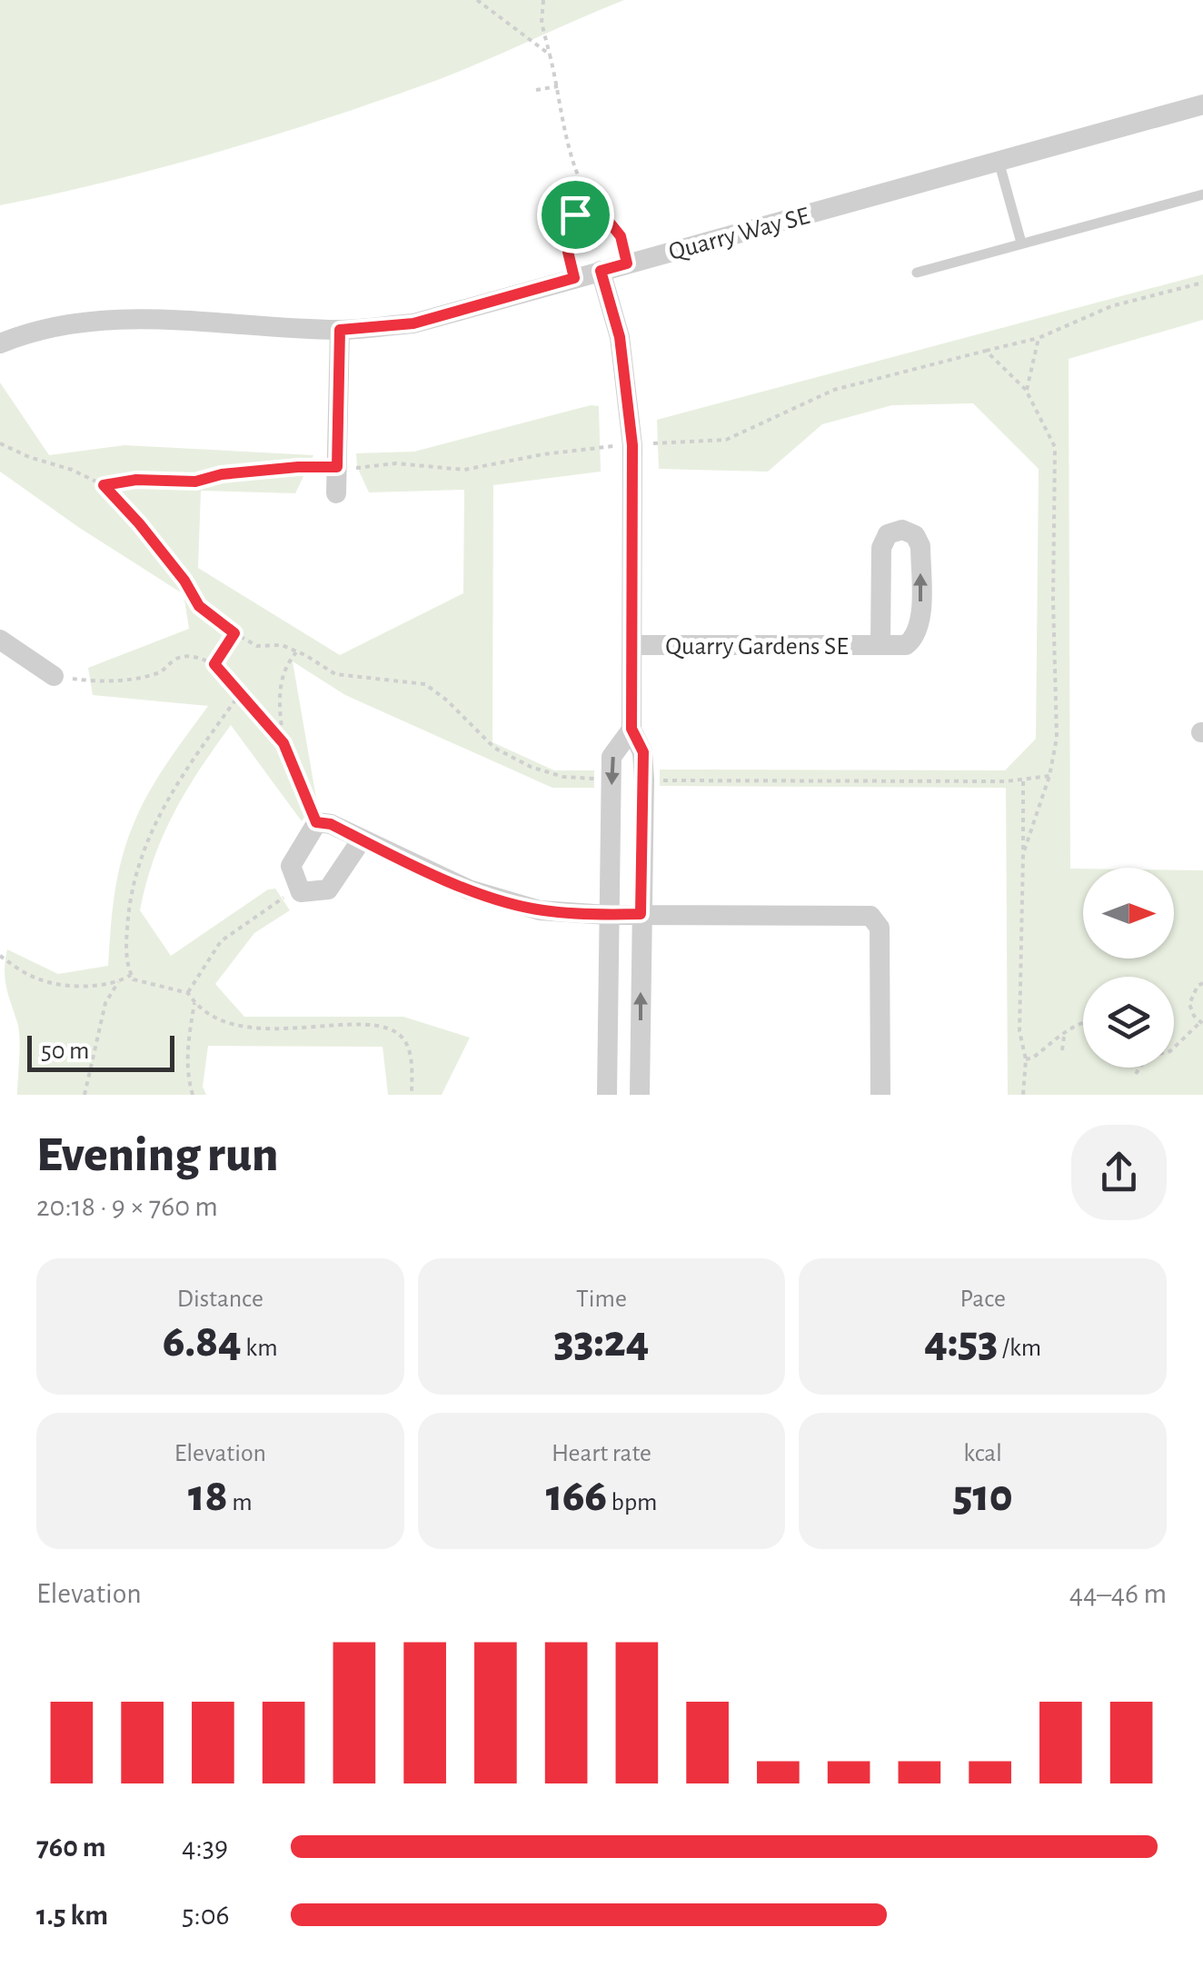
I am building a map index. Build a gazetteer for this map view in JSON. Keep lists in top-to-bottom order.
{
  "streets": {
    "street": ["Quarry Way SE", "Quarry Gardens SE"]
  },
  "scale_bar": "50 m",
  "north": "right",
  "page": {
    "scale": "50 m",
    "heading": ["Evening run", "20:18 · 9 × 760 m"],
    "stats": [
      ["Distance", "6.84 km"],
      ["Time", "33:24"],
      ["Pace", "4:53 /km"],
      ["Elevation", "18 m"],
      ["Heart rate", "166 bpm"],
      ["kcal", "510"]
    ],
    "chart": ["Elevation", "44–46 m"],
    "list": [
      {
        "name": "760 m",
        "note": "4:39"
      },
      {
        "name": "1.5 km",
        "note": "5:06"
      }
    ]
  }
}
